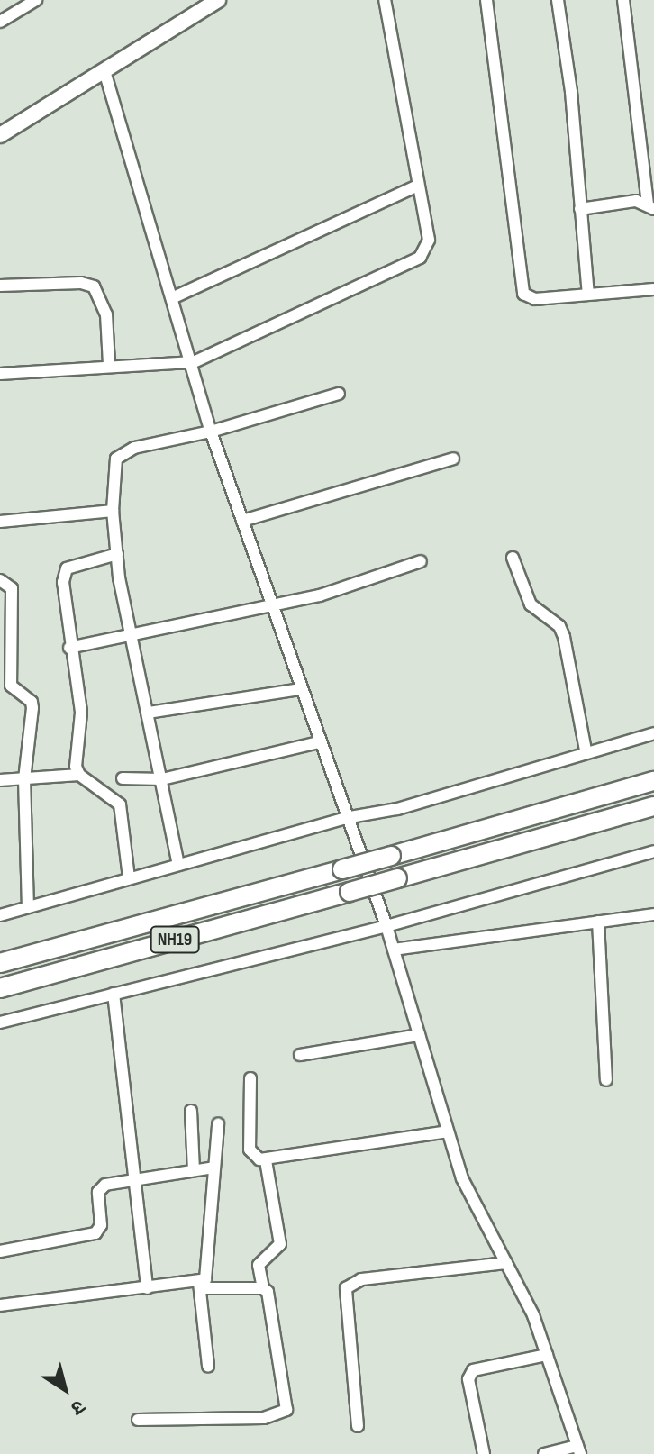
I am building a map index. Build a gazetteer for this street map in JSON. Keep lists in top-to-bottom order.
{
  "streets": {
    "highway": ["NH19"]
  },
  "north": "bottom right"
}
